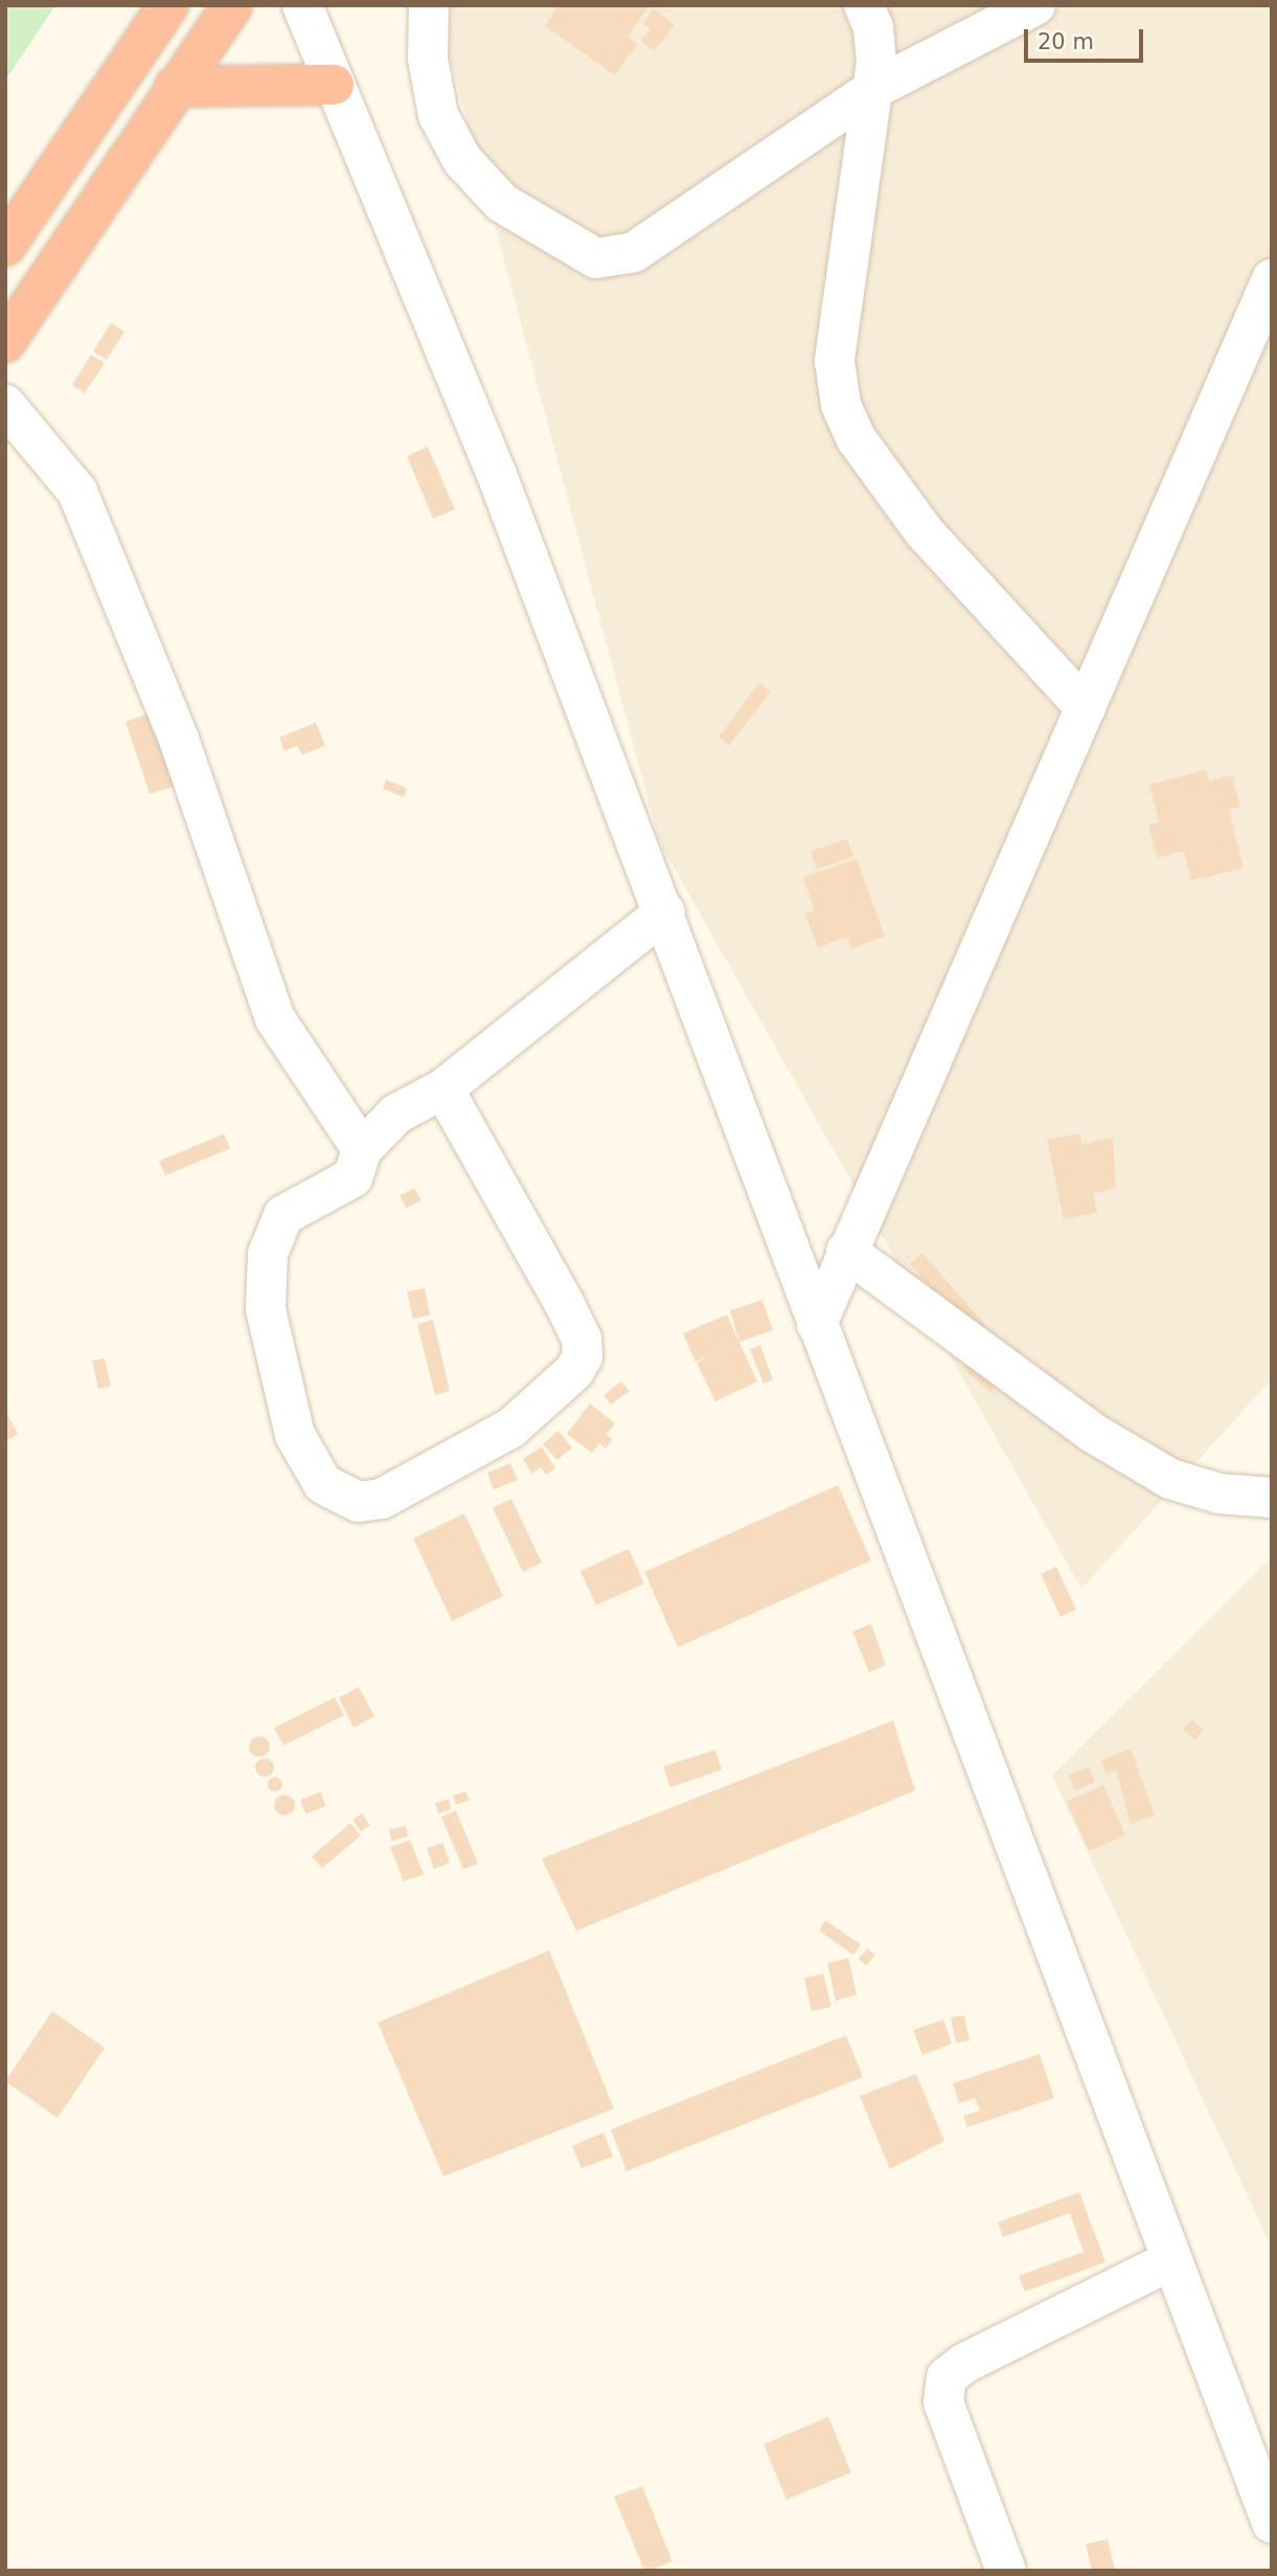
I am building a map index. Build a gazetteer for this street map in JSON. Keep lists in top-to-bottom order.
{
  "scale_bar": "20 m"
}
